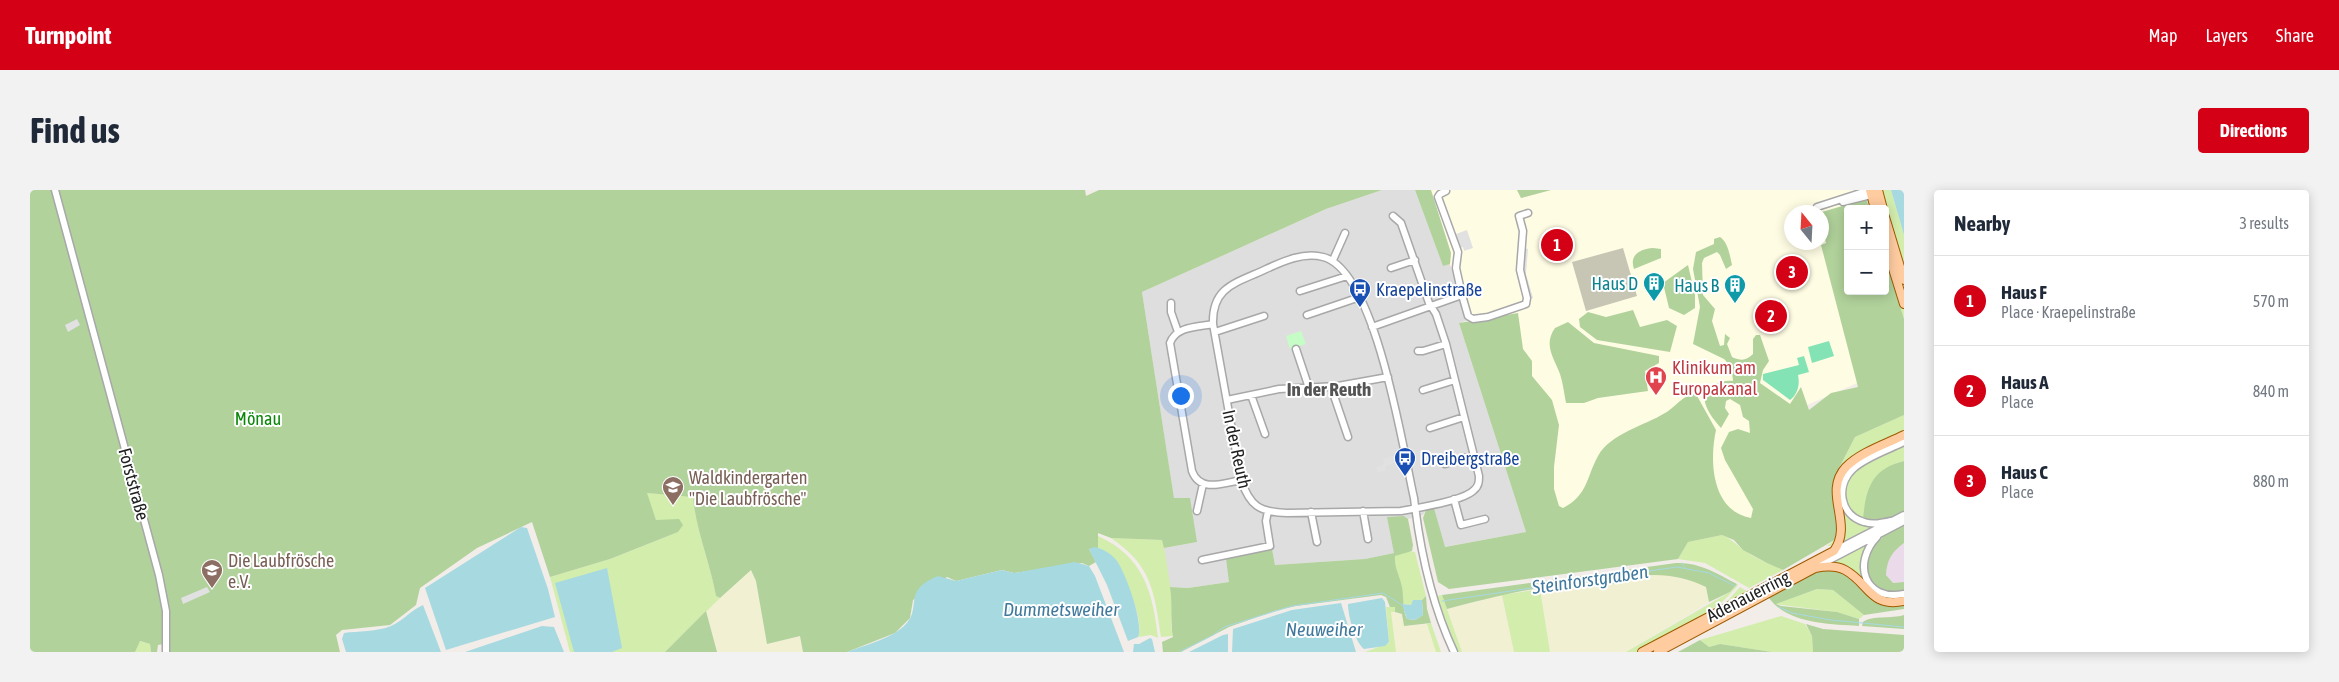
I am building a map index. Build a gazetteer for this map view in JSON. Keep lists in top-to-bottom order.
{
  "streets": {
    "main road": ["Adenauerring"],
    "street": ["In der Reuth", "Forststraße"]
  },
  "districts": ["In der Reuth"],
  "water": ["Steinforstgraben", "Dummetsweiher", "Neuweiher"],
  "parks": ["Mönau"],
  "places": {
    "building": ["Haus D", "Haus B"],
    "bus stop": ["Kraepelinstraße", "Dreibergstraße"],
    "hospital": ["Klinikum am Europakanal"],
    "school or university": ["Waldkindergarten \"Die Laubfrösche\"", "Die Laubfrösche e.V."]
  },
  "north": "top",
  "page": {
    "header": "Turnpoint",
    "nav": ["Map", "Layers", "Share"],
    "buttons": "Directions",
    "title": "Find us",
    "heading": ["Nearby", "3 results"],
    "map_buttons": ["+", "−"],
    "pins": ["1", "3", "2"],
    "list": [
      {
        "mark": "1",
        "name": "Haus F",
        "note": "Place · Kraepelinstraße",
        "value": "570 m"
      },
      {
        "mark": "2",
        "name": "Haus A",
        "note": "Place",
        "value": "840 m"
      },
      {
        "mark": "3",
        "name": "Haus C",
        "note": "Place",
        "value": "880 m"
      }
    ]
  }
}
